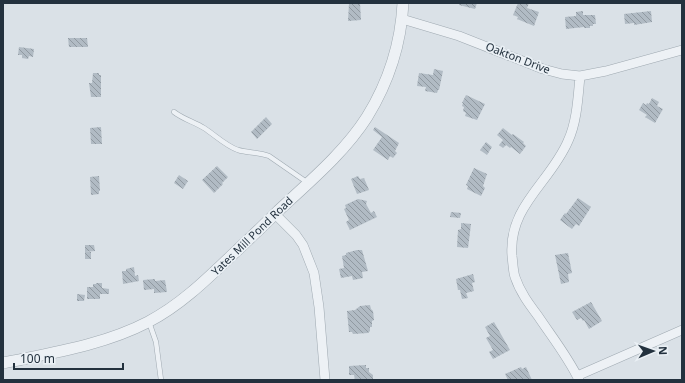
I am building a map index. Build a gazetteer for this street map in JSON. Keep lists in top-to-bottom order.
{
  "streets": {
    "street": ["Oakton Drive", "Yates Mill Pond Road"]
  },
  "crossings": [
    ["Oakton Drive", "Yates Mill Pond Road"]
  ],
  "scale_bar": "100 m",
  "north": "right"
}
